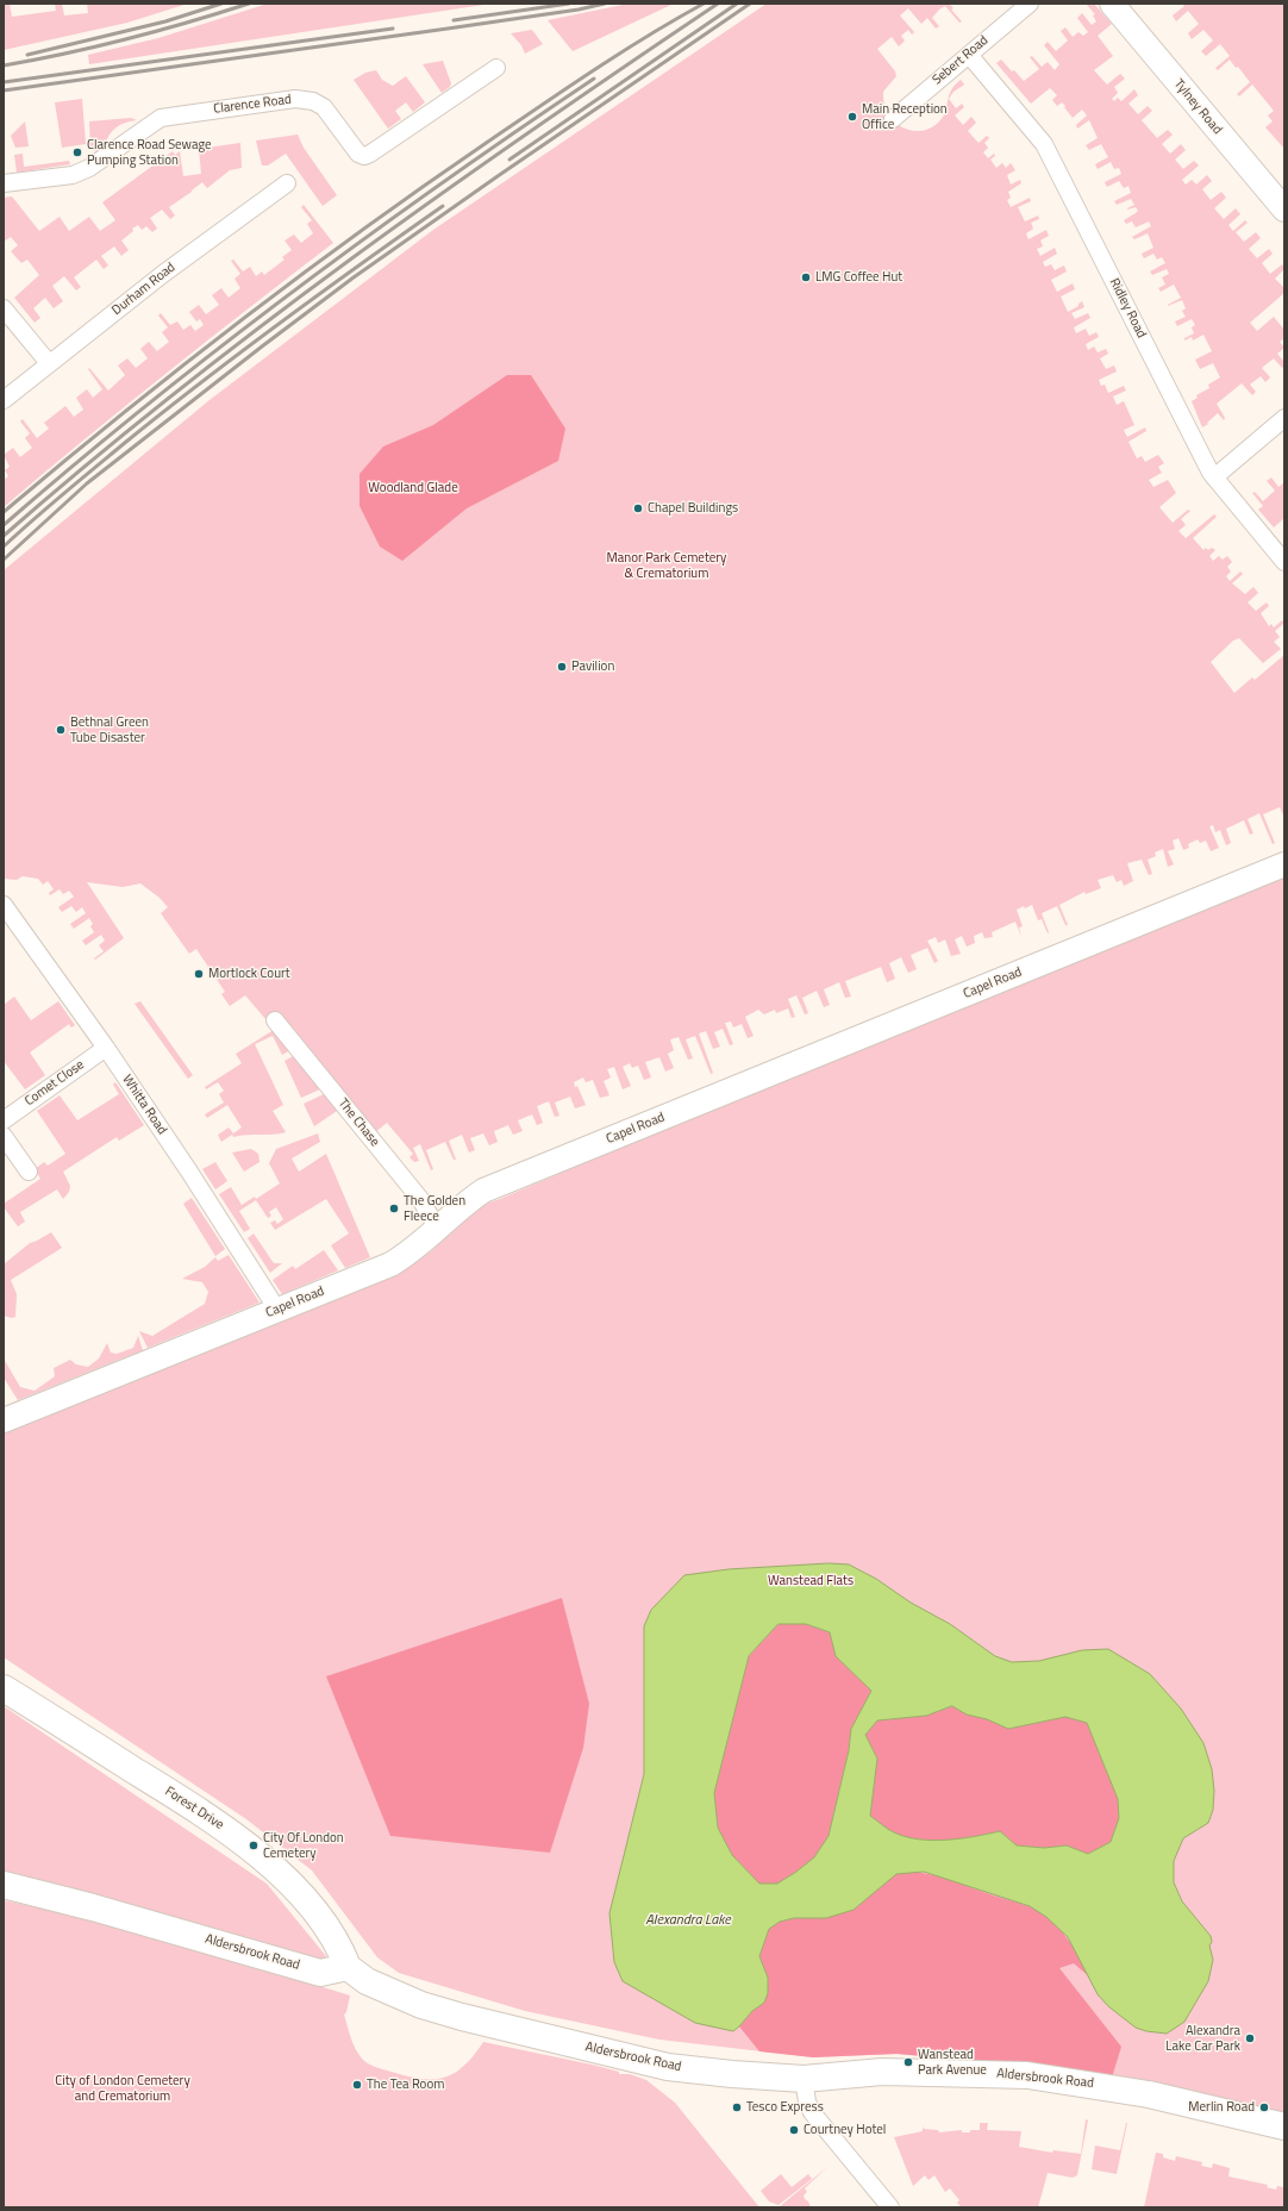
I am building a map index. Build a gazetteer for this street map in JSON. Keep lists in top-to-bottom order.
{
  "streets": {
    "main road": ["Forest Drive", "Aldersbrook Road"],
    "street": [
      "Sebert Road",
      "Clarence Road",
      "Tylney Road",
      "Durham Road",
      "Ridley Road",
      "Capel Road",
      "Comet Close",
      "Whitta Road",
      "The Chase"
    ]
  },
  "crossings": [
    ["Sebert Road", "Ridley Road"],
    ["Capel Road", "Whitta Road"],
    ["Capel Road", "The Chase"],
    ["Comet Close", "Whitta Road"],
    ["Forest Drive", "Aldersbrook Road"]
  ],
  "water": ["Alexandra Lake"],
  "parks": [
    "Woodland Glade",
    "Manor Park Cemetery & Crematorium",
    "Wanstead Flats",
    "City of London Cemetery and Crematorium"
  ],
  "places": [
    "Main Reception Office",
    "Clarence Road Sewage Pumping Station",
    "LMG Coffee Hut",
    "Chapel Buildings",
    "Pavilion",
    "Bethnal Green Tube Disaster",
    "Mortlock Court",
    "The Golden Fleece",
    "City Of London Cemetery",
    "Alexandra Lake Car Park",
    "Wanstead Park Avenue",
    "The Tea Room",
    "Tesco Express",
    "Merlin Road",
    "Courtney Hotel"
  ]
}
